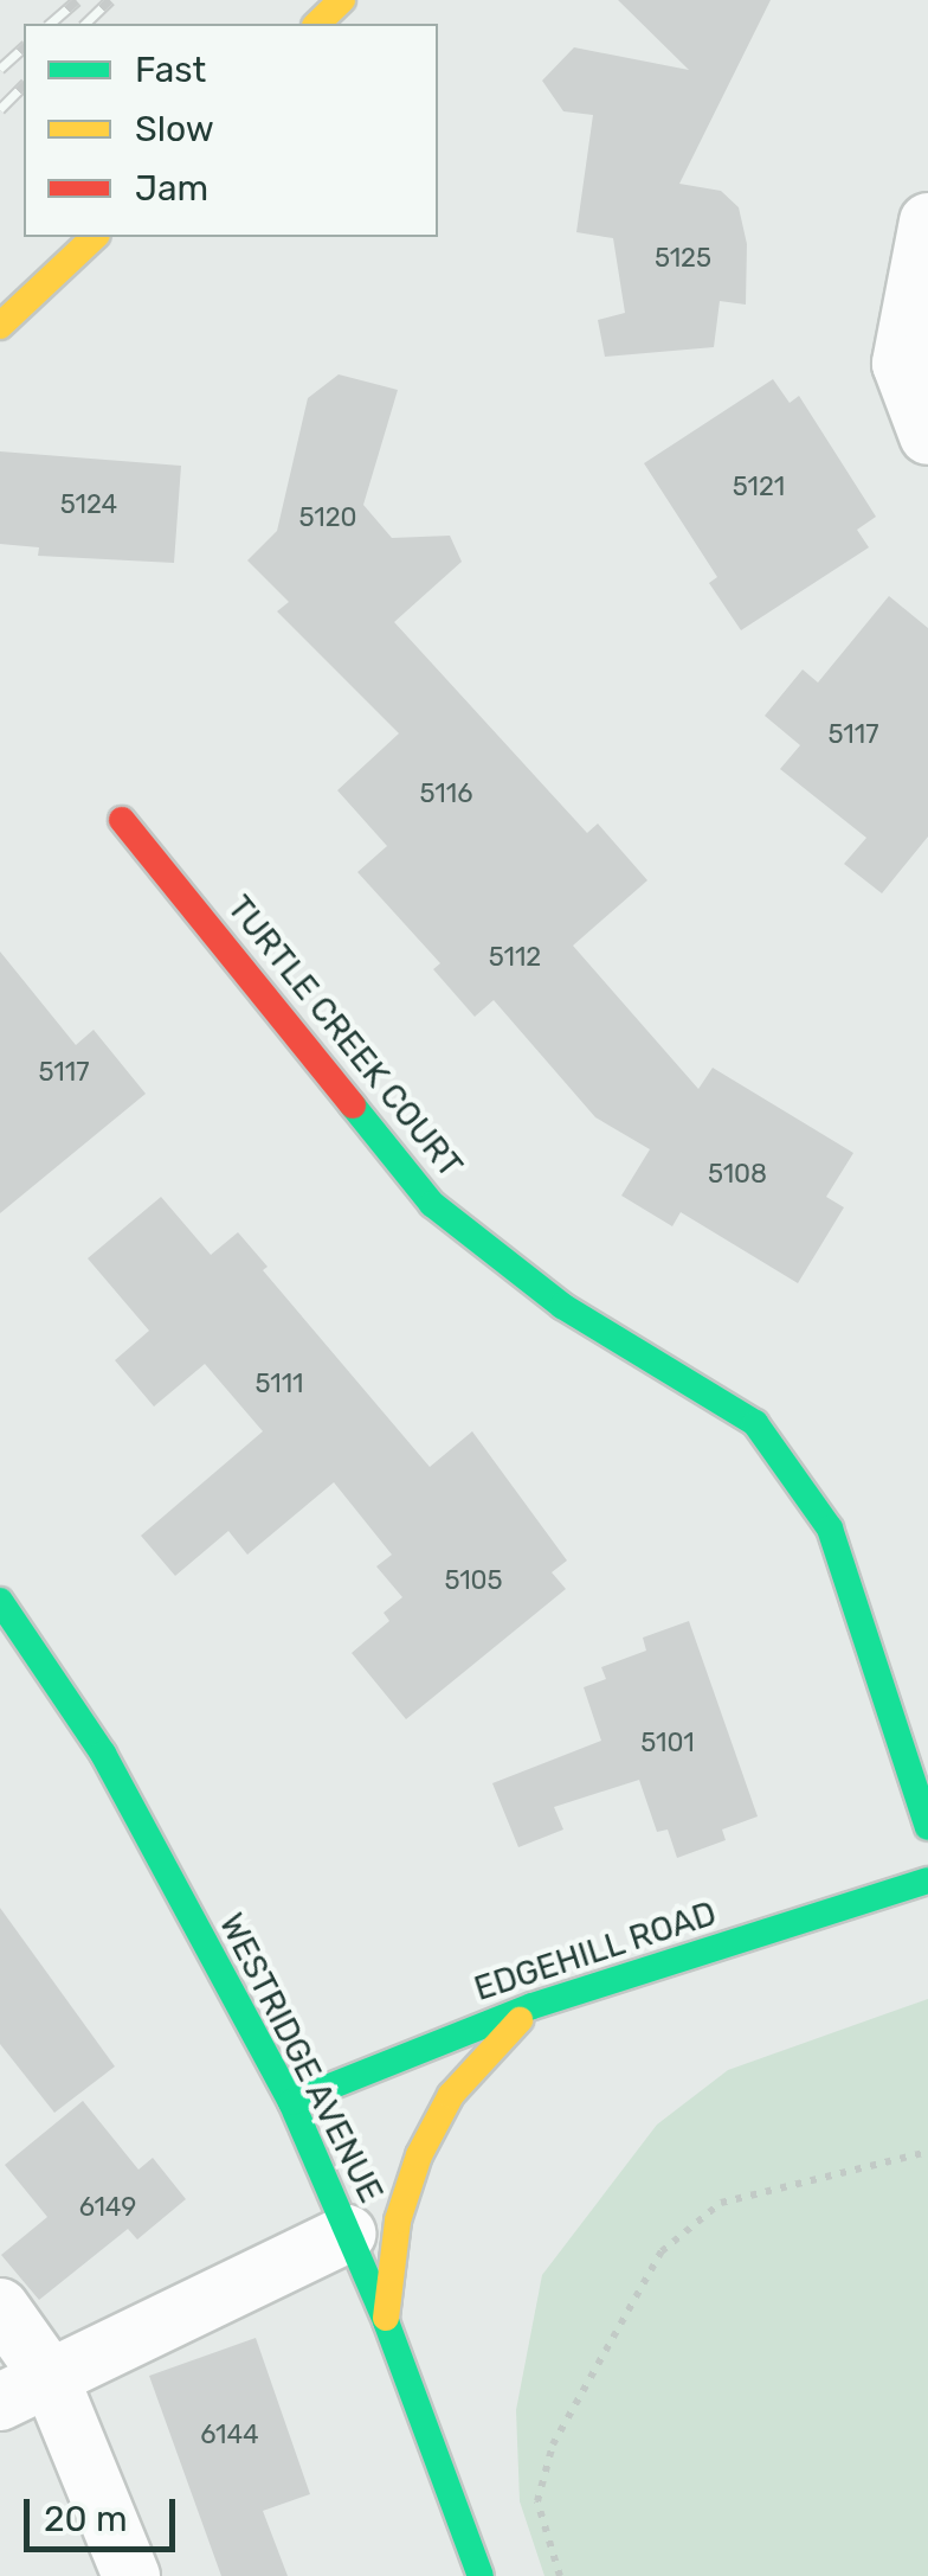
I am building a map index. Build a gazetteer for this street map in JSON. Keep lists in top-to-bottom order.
{
  "streets": {
    "street": ["TURTLE CREEK COURT", "EDGEHILL ROAD", "WESTRIDGE AVENUE"]
  },
  "crossings": [
    ["EDGEHILL ROAD", "WESTRIDGE AVENUE"]
  ],
  "house_numbers": [
    "5125",
    "5121",
    "5124",
    "5120",
    "5117",
    "5116",
    "5112",
    "5117",
    "5108",
    "5111",
    "5105",
    "5101",
    "6149",
    "6144"
  ],
  "legend": ["Fast", "Slow", "Jam"],
  "scale_bar": "20 m"
}
